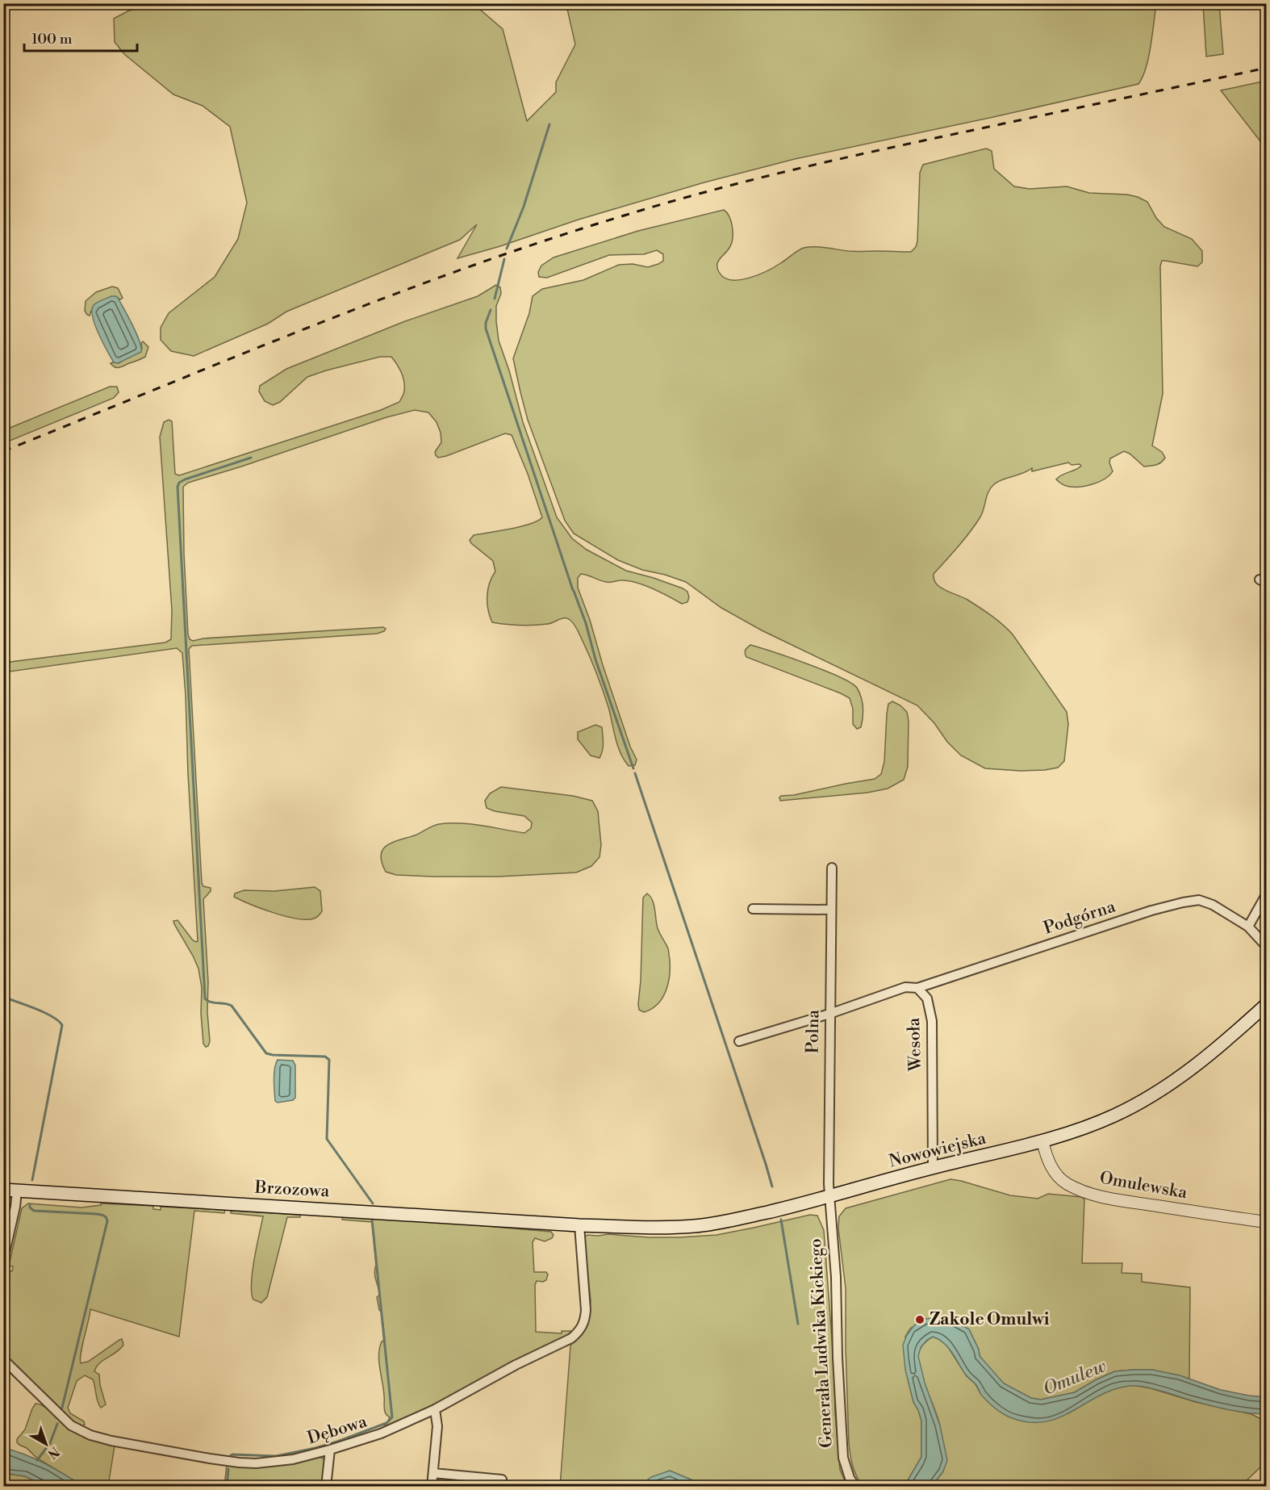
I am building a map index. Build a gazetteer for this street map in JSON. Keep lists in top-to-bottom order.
{
  "streets": {
    "main road": ["Nowowiejska", "Brzozowa"],
    "street": [
      "Podgórna",
      "Polna",
      "Wesoła",
      "Omulewska",
      "Generała Ludwika Kickiego",
      "Dębowa"
    ]
  },
  "crossings": [
    ["Podgórna", "Wesoła"],
    ["Polna", "Nowowiejska"],
    ["Polna", "Generała Ludwika Kickiego"],
    ["Wesoła", "Nowowiejska"],
    ["Nowowiejska", "Omulewska"],
    ["Nowowiejska", "Brzozowa"],
    ["Nowowiejska", "Generała Ludwika Kickiego"],
    ["Nowowiejska", "Dębowa"],
    ["Brzozowa", "Dębowa"]
  ],
  "water": ["Omulew"],
  "places": ["Zakole Omulwi"],
  "scale_bar": "100 m",
  "north": "bottom right"
}
